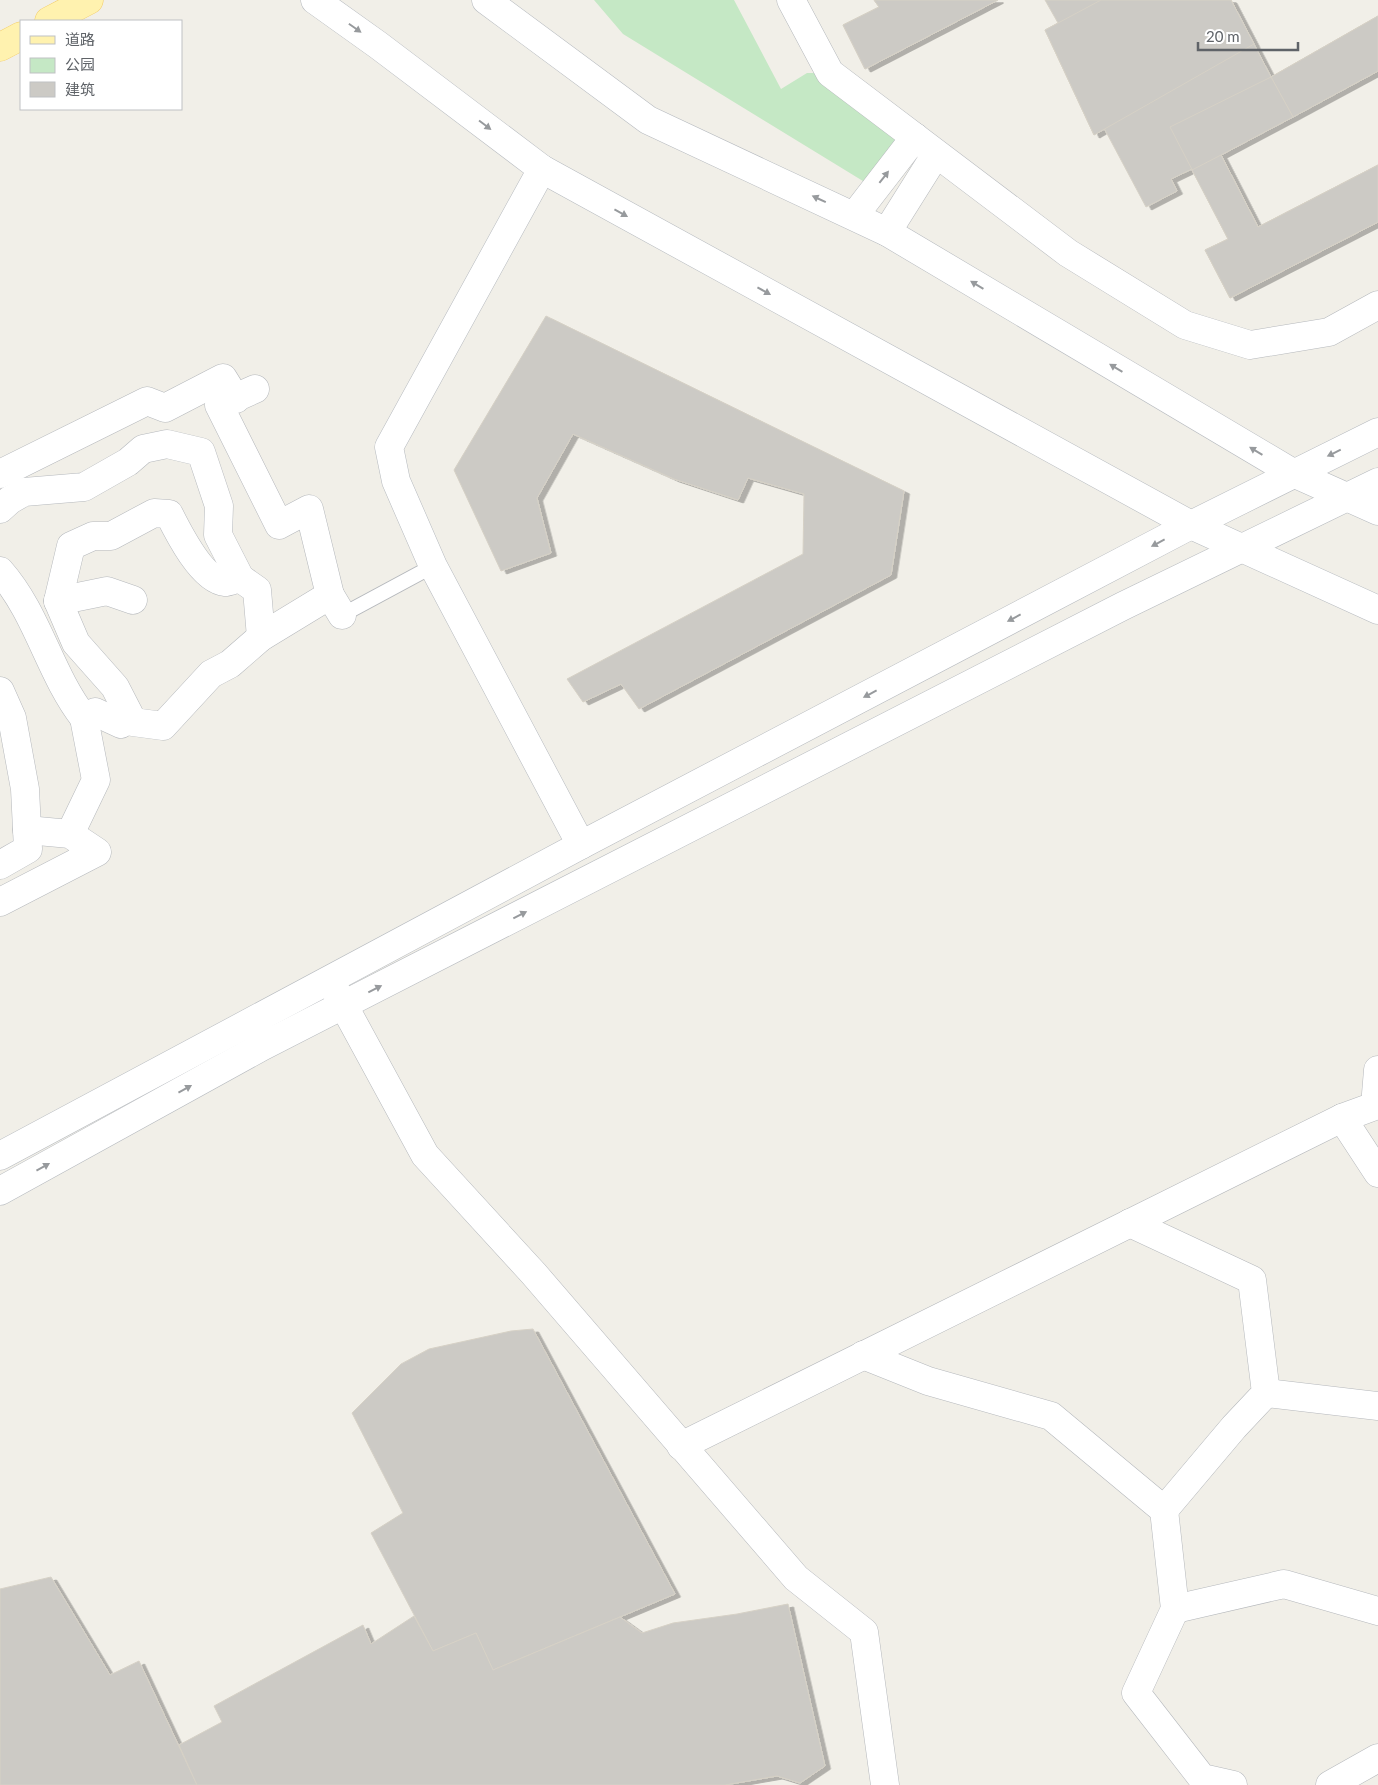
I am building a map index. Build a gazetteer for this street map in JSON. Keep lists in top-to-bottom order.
{
  "legend": ["道路", "公园", "建筑"],
  "scale_bar": "20 m"
}
